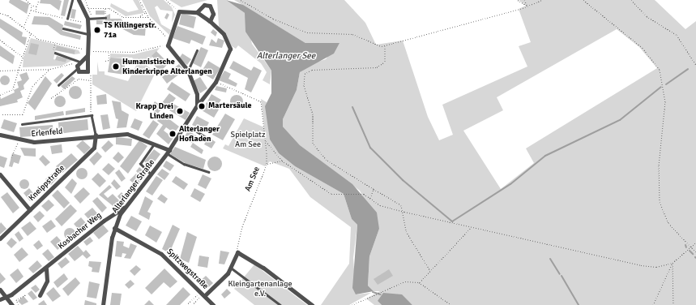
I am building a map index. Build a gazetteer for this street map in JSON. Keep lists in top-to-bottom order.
{
  "streets": {
    "street": [
      "Erlenfeld",
      "Kneippstraße",
      "Alterlanger Straße",
      "Kosbacher Weg",
      "Spitzwegstraße"
    ],
    "path": ["Am See"]
  },
  "crossings": [
    ["Erlenfeld", "Kneippstraße"],
    ["Erlenfeld", "Alterlanger Straße"],
    ["Am See", "Alterlanger Straße"],
    ["Alterlanger Straße", "Kosbacher Weg"],
    ["Alterlanger Straße", "Spitzwegstraße"]
  ],
  "water": ["Alterlanger See"],
  "parks": ["Spielplatz Am See", "Kleingartenanlage e.V."],
  "places": [
    "TS Killingerstr. 71a",
    "Humanistische Kinderkrippe Alterlangen",
    "Martersäule",
    "Krapp Drei Linden",
    "Alterlanger Hofladen"
  ]
}
